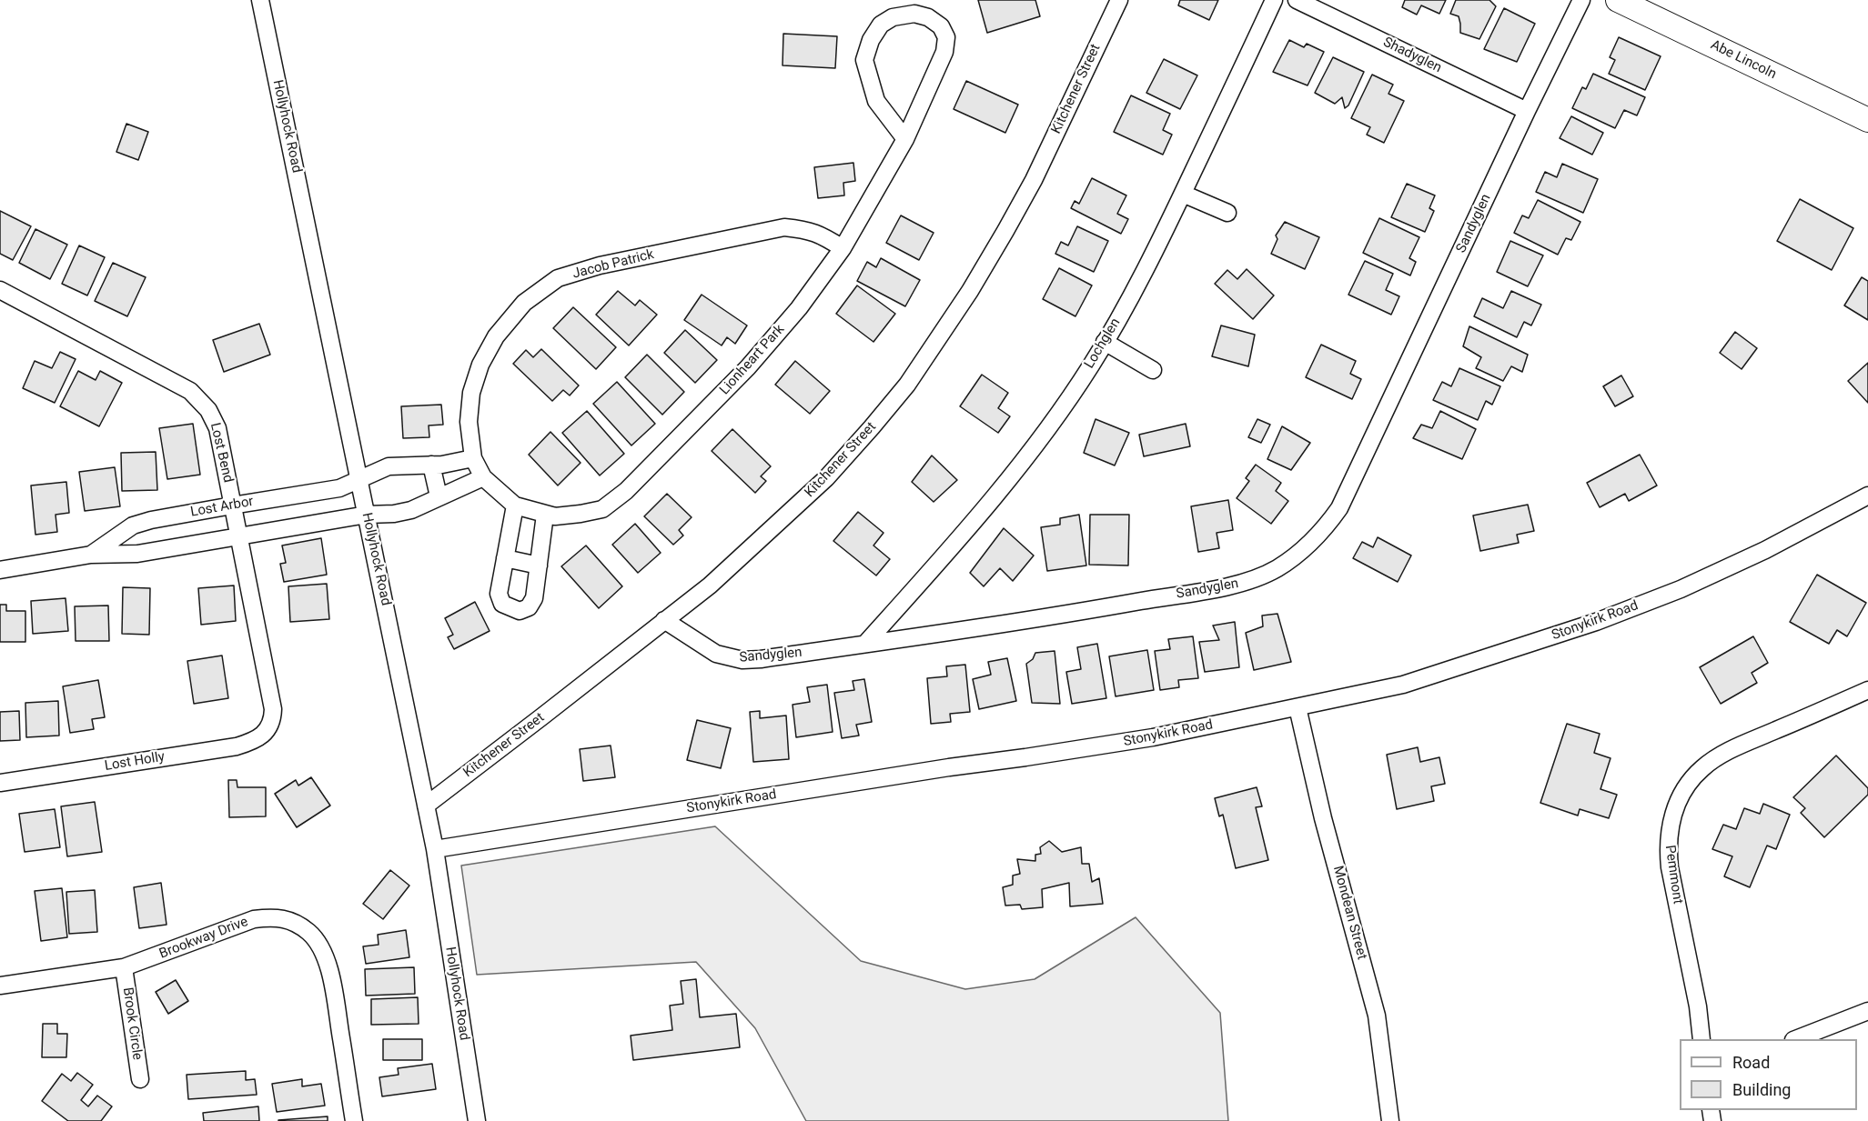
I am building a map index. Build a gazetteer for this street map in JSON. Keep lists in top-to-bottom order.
{
  "streets": {
    "street": [
      "Shadyglen",
      "Abe Lincoln",
      "Kitchener Street",
      "Hollyhock Road",
      "Sandyglen",
      "Jacob Patrick",
      "Lochglen",
      "Lionheart Park",
      "Lost Bend",
      "Lost Arbor",
      "Stonykirk Road",
      "Lost Holly",
      "Pemmont",
      "Mondean Street",
      "Brookway Drive",
      "Brook Circle"
    ]
  },
  "crossings": [
    ["Shadyglen", "Sandyglen"],
    ["Kitchener Street", "Hollyhock Road"],
    ["Kitchener Street", "Sandyglen"],
    ["Hollyhock Road", "Lost Arbor"],
    ["Hollyhock Road", "Stonykirk Road"],
    ["Sandyglen", "Lochglen"],
    ["Jacob Patrick", "Lionheart Park"],
    ["Lost Bend", "Lost Arbor"],
    ["Lost Bend", "Lost Holly"],
    ["Stonykirk Road", "Mondean Street"],
    ["Brookway Drive", "Brook Circle"]
  ],
  "legend": ["Road", "Building"]
}
